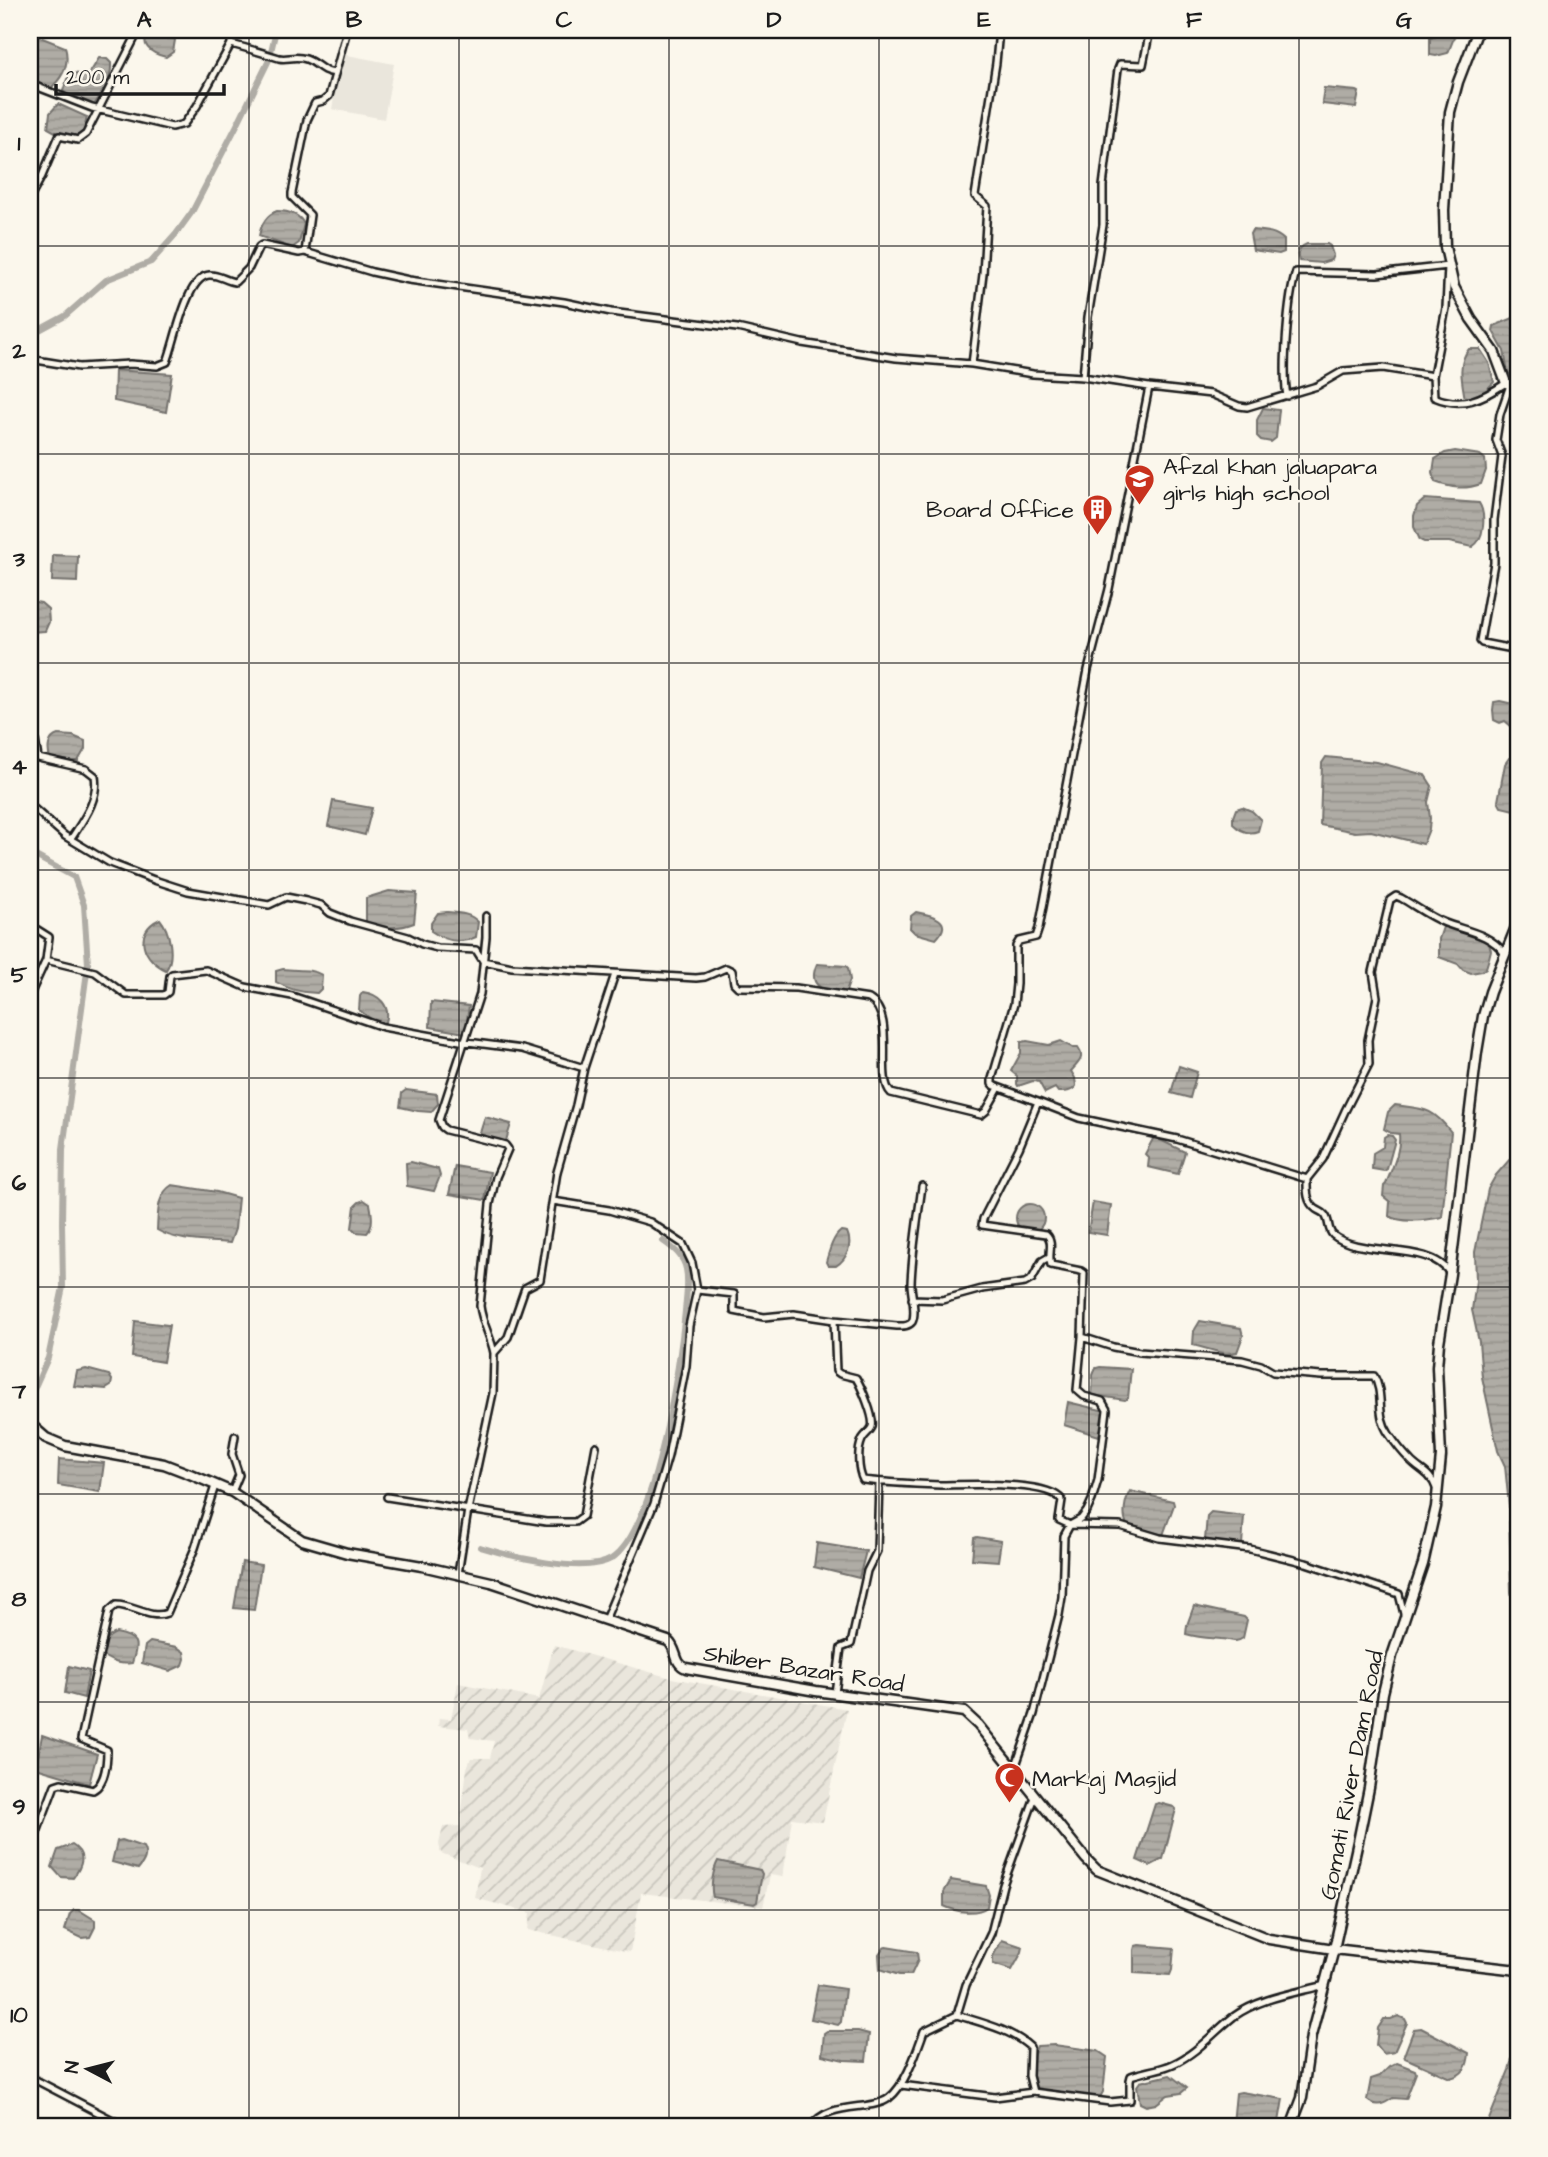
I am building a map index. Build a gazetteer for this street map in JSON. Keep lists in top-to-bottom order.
{
  "streets": {
    "street": ["Shiber Bazar Road", "Gomati River Dam Road"]
  },
  "crossings": [
    ["Shiber Bazar Road", "Gomati River Dam Road"]
  ],
  "places": {
    "school or university": ["Afzal khan jaluapara girls high school"],
    "building": ["Board Office"],
    "mosque": ["Markaj Masjid"]
  },
  "scale_bar": "200 m",
  "north": "left",
  "grid": {
    "columns": [
      "A",
      "B",
      "C",
      "D",
      "E",
      "F",
      "G"
    ],
    "rows": [
      "1",
      "2",
      "3",
      "4",
      "5",
      "6",
      "7",
      "8",
      "9",
      "10"
    ]
  }
}
